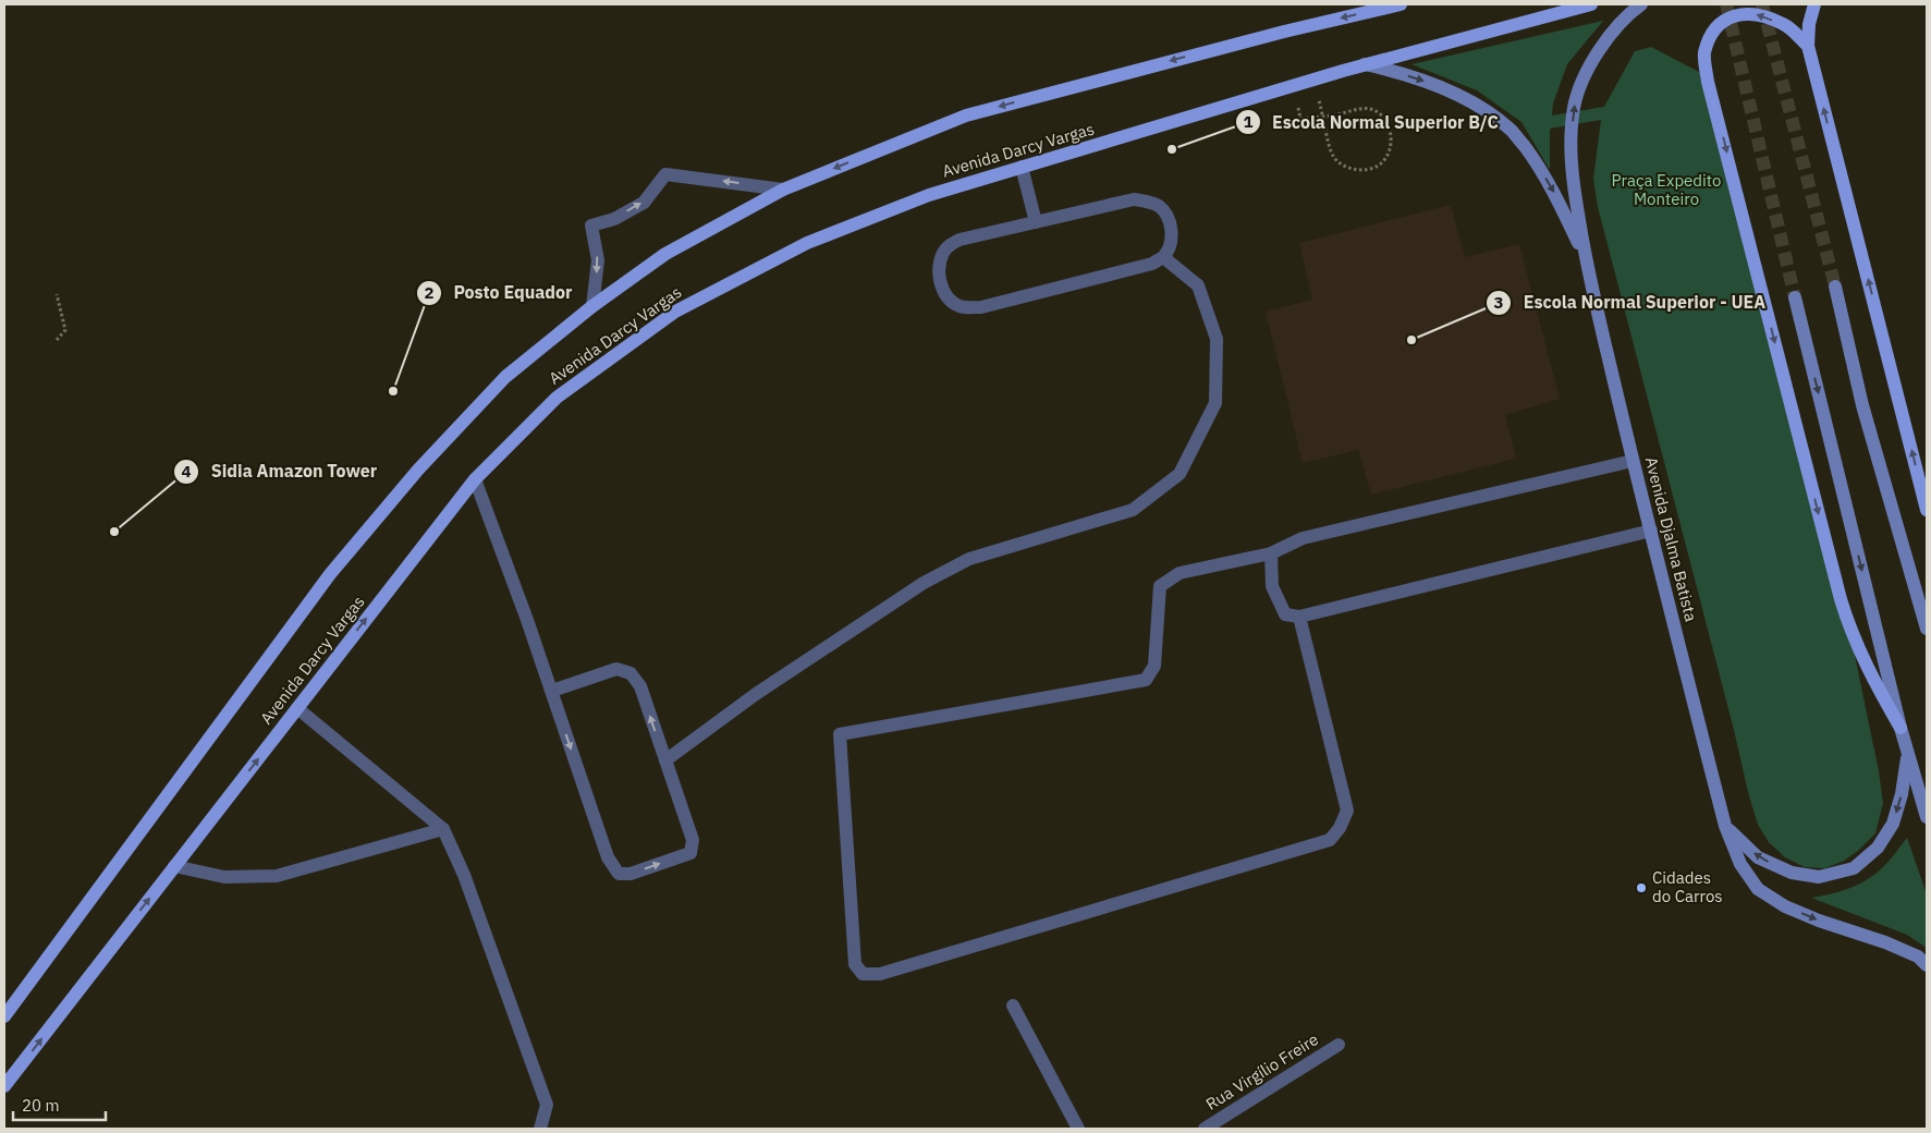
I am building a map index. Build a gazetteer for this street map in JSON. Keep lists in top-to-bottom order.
{
  "streets": {
    "main road": ["Avenida Darcy Vargas", "Avenida Djalma Batista"],
    "street": ["Rua Virgílio Freire"]
  },
  "crossings": [
    ["Avenida Darcy Vargas", "Avenida Djalma Batista"]
  ],
  "parks": ["Praça Expedito Monteiro"],
  "places": [
    "Escola Normal Superior B/C",
    "Escola Normal Superior - UEA",
    "Posto Equador",
    "Sidia Amazon Tower",
    "Cidades do Carros"
  ],
  "scale_bar": "20 m"
}
